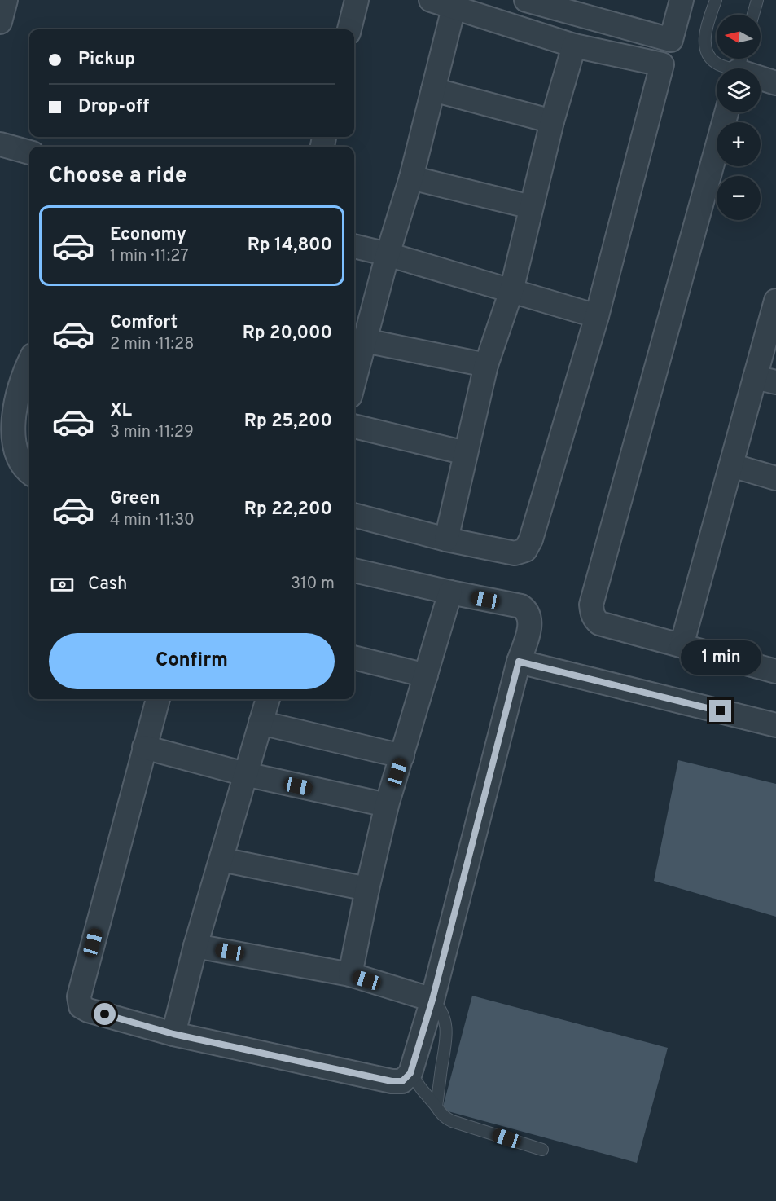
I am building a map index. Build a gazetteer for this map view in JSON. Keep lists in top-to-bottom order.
{
  "north": "left",
  "page": {
    "map_buttons": ["+", "−"],
    "banner": ["Pickup", "Drop-off"],
    "heading": "Choose a ride",
    "list": [
      {
        "name": "Economy",
        "note": "1 min · 11:27",
        "value": "Rp 14,800"
      },
      {
        "name": "Comfort",
        "note": "2 min · 11:28",
        "value": "Rp 20,000"
      },
      {
        "name": "XL",
        "note": "3 min · 11:29",
        "value": "Rp 25,200"
      },
      {
        "name": "Green",
        "note": "4 min · 11:30",
        "value": "Rp 22,200"
      }
    ],
    "pay": ["Cash", "310 m"],
    "buttons": "Confirm",
    "bubble": "1 min"
  }
}
